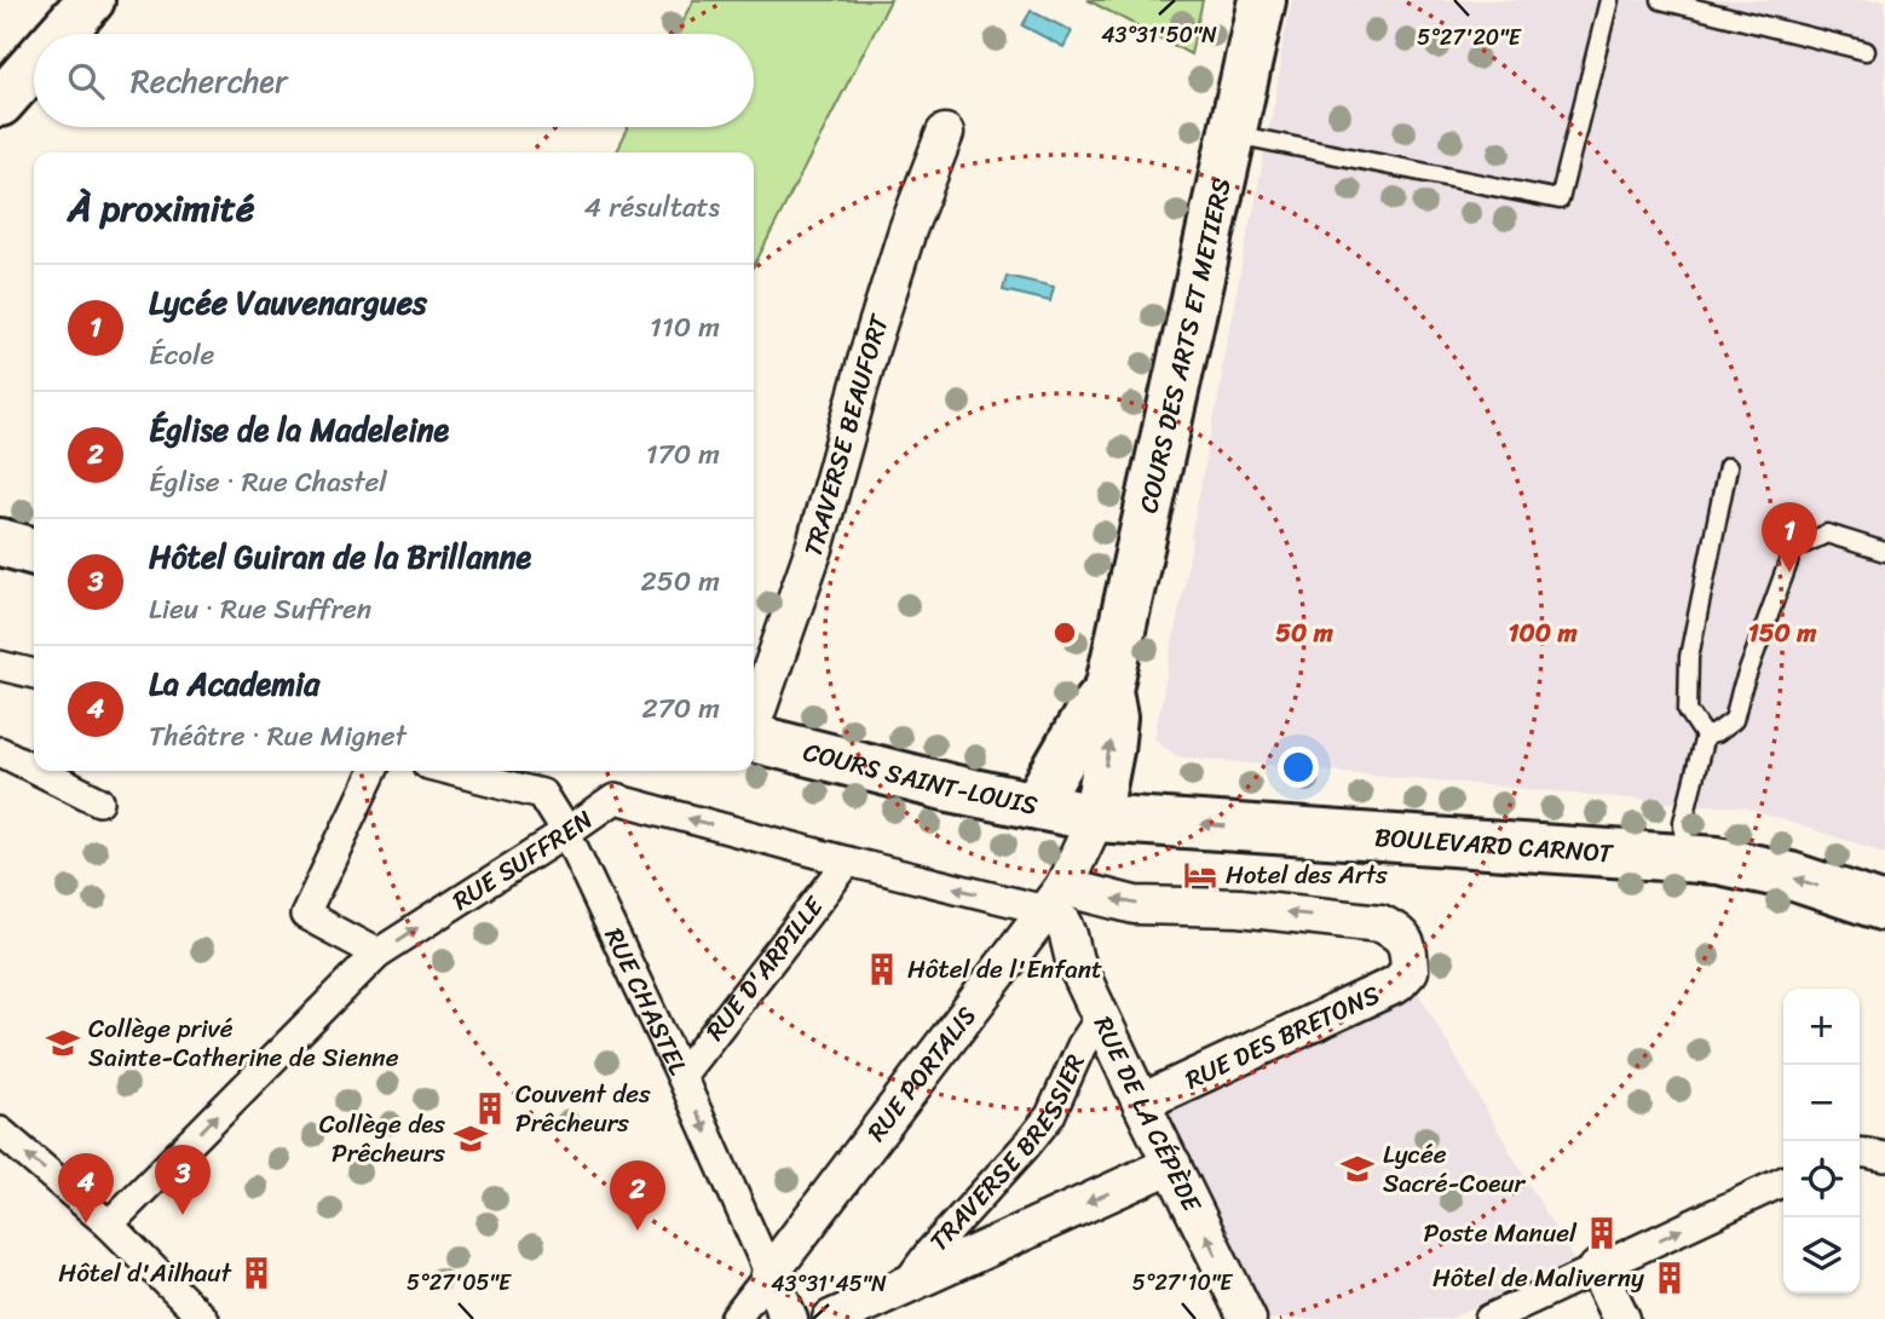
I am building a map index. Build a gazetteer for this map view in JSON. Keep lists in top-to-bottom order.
{
  "streets": {
    "main road": ["COURS DES ARTS ET METIERS", "COURS SAINT-LOUIS", "BOULEVARD CARNOT"],
    "street": [
      "TRAVERSE BEAUFORT",
      "RUE SUFFREN",
      "RUE D'ARPILLE",
      "RUE CHASTEL",
      "RUE DES BRETONS",
      "RUE PORTALIS",
      "RUE DE LA CÉPÈDE",
      "TRAVERSE BRESSIER"
    ]
  },
  "crossings": [
    ["COURS DES ARTS ET METIERS", "COURS SAINT-LOUIS"],
    ["COURS DES ARTS ET METIERS", "BOULEVARD CARNOT"],
    ["COURS DES ARTS ET METIERS", "RUE PORTALIS"],
    ["COURS SAINT-LOUIS", "BOULEVARD CARNOT"],
    ["COURS SAINT-LOUIS", "RUE PORTALIS"],
    ["BOULEVARD CARNOT", "RUE PORTALIS"],
    ["RUE SUFFREN", "RUE D'ARPILLE"],
    ["RUE SUFFREN", "RUE CHASTEL"],
    ["RUE SUFFREN", "RUE DES BRETONS"],
    ["RUE SUFFREN", "RUE PORTALIS"],
    ["RUE SUFFREN", "RUE DE LA CÉPÈDE"],
    ["RUE D'ARPILLE", "RUE CHASTEL"],
    ["RUE CHASTEL", "RUE PORTALIS"],
    ["RUE DES BRETONS", "RUE PORTALIS"],
    ["RUE DES BRETONS", "RUE DE LA CÉPÈDE"],
    ["RUE PORTALIS", "RUE DE LA CÉPÈDE"],
    ["RUE DE LA CÉPÈDE", "TRAVERSE BRESSIER"]
  ],
  "one_way": ["BOULEVARD CARNOT", "RUE DE LA CÉPÈDE"],
  "places": {
    "hotel": ["Hotel des Arts"],
    "building": [
      "Hôtel de l'Enfant",
      "Couvent des Prêcheurs",
      "Poste Manuel",
      "Hôtel d'Ailhaut",
      "Hôtel de Maliverny"
    ],
    "school or university": ["Collège privé Sainte-Catherine de Sienne", "Collège des Prêcheurs", "Lycée Sacré-Coeur"]
  },
  "page": {
    "search": "Rechercher",
    "heading": ["À proximité", "4 résultats"],
    "list": [
      {
        "mark": "1",
        "name": "Lycée Vauvenargues",
        "note": "École",
        "value": "110 m"
      },
      {
        "mark": "2",
        "name": "Église de la Madeleine",
        "note": "Église · Rue Chastel",
        "value": "170 m"
      },
      {
        "mark": "3",
        "name": "Hôtel Guiran de la Brillanne",
        "note": "Lieu · Rue Suffren",
        "value": "250 m"
      },
      {
        "mark": "4",
        "name": "La Academia",
        "note": "Théâtre · Rue Mignet",
        "value": "270 m"
      }
    ],
    "pins": [
      "1",
      "3",
      "4",
      "2"
    ],
    "map_buttons": ["+", "−"]
  },
  "coordinates": [
    "43°31'50\"N",
    "5°27'20\"E",
    "5°27'05\"E",
    "5°27'10\"E",
    "43°31'45\"N"
  ],
  "rings": ["50 m", "100 m", "150 m"]
}
